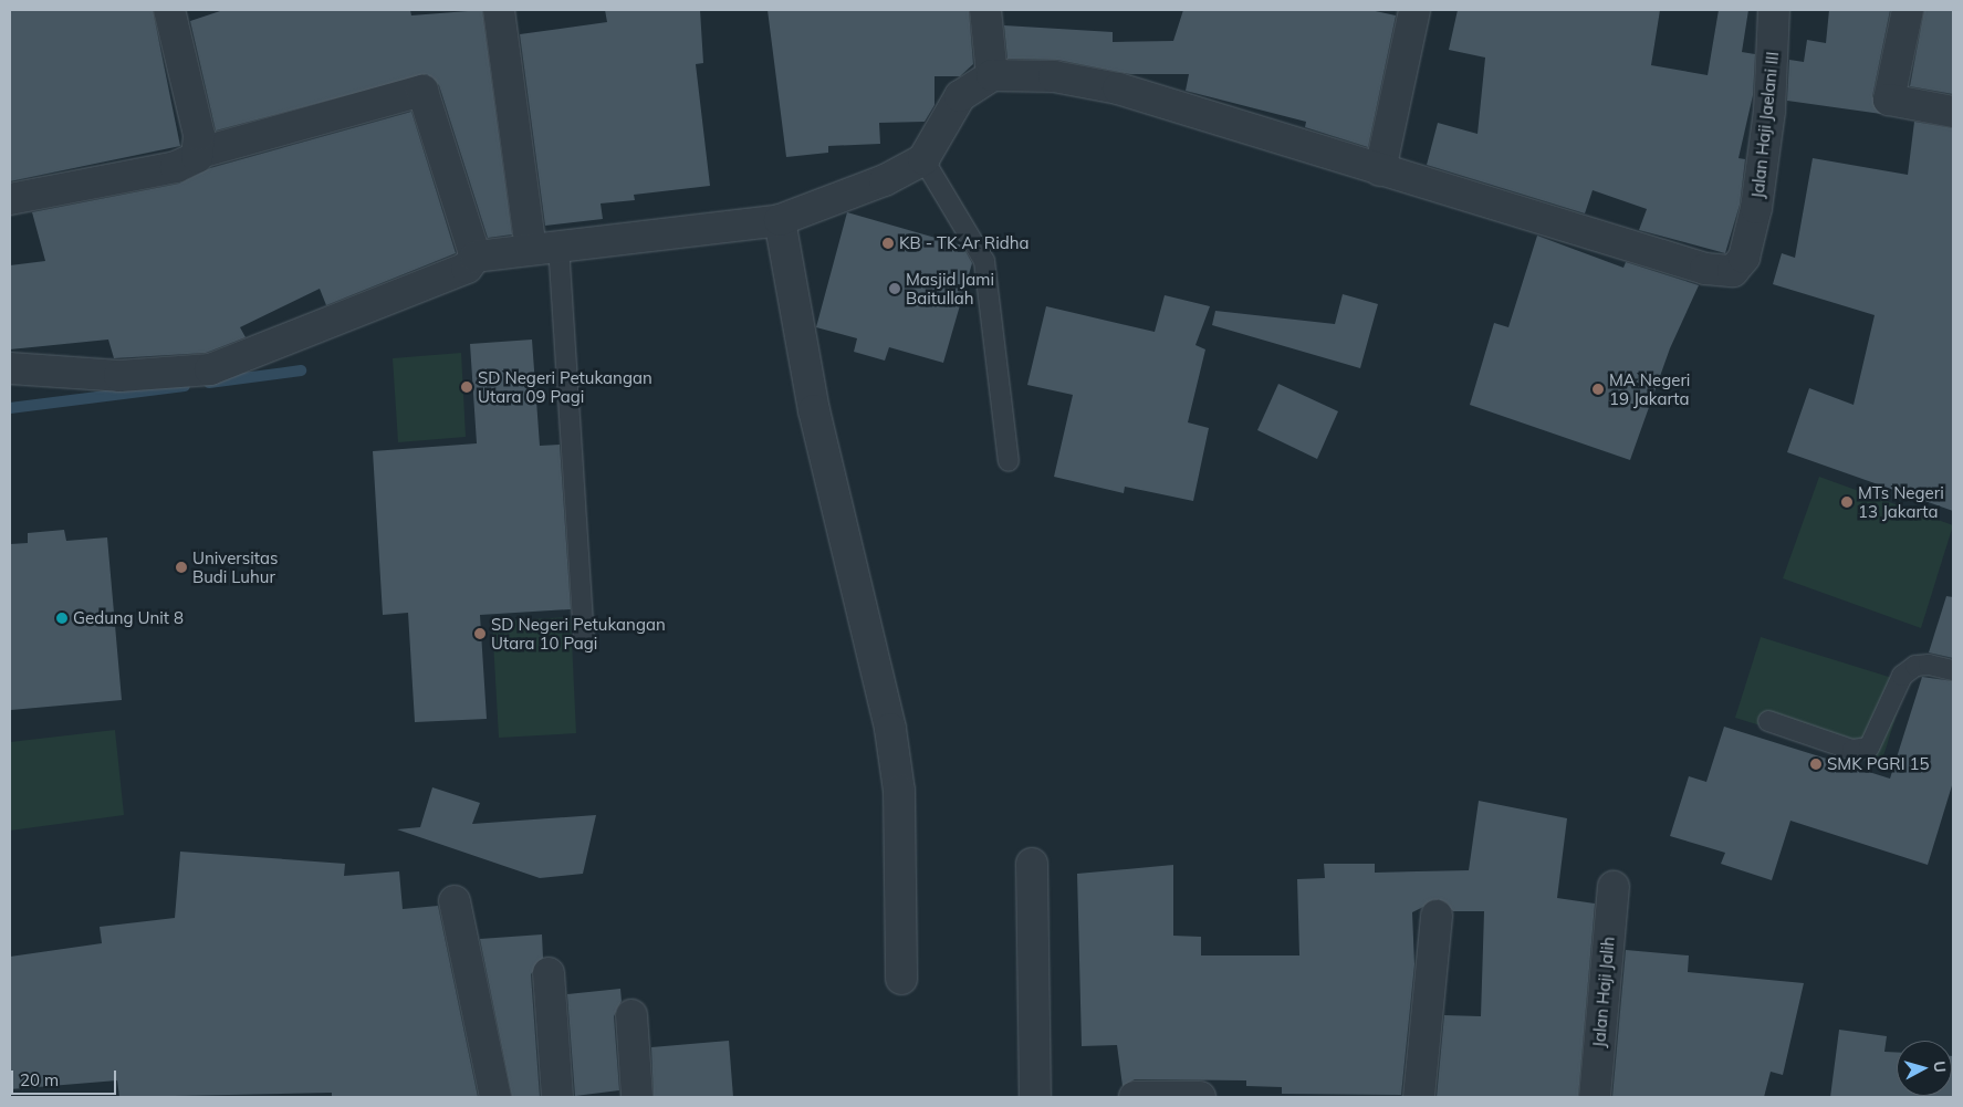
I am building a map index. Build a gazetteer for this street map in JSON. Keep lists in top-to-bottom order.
{
  "streets": {
    "street": ["Jalan Haji Jaelani III", "Jalan Haji Jalih"]
  },
  "places": [
    "KB - TK Ar Ridha",
    "Masjid Jami Baitullah",
    "SD Negeri Petukangan Utara 09 Pagi",
    "MA Negeri 19 Jakarta",
    "MTs Negeri 13 Jakarta",
    "Universitas Budi Luhur",
    "Gedung Unit 8",
    "SD Negeri Petukangan Utara 10 Pagi",
    "SMK PGRI 15"
  ],
  "scale_bar": "20 m",
  "north": "right"
}
